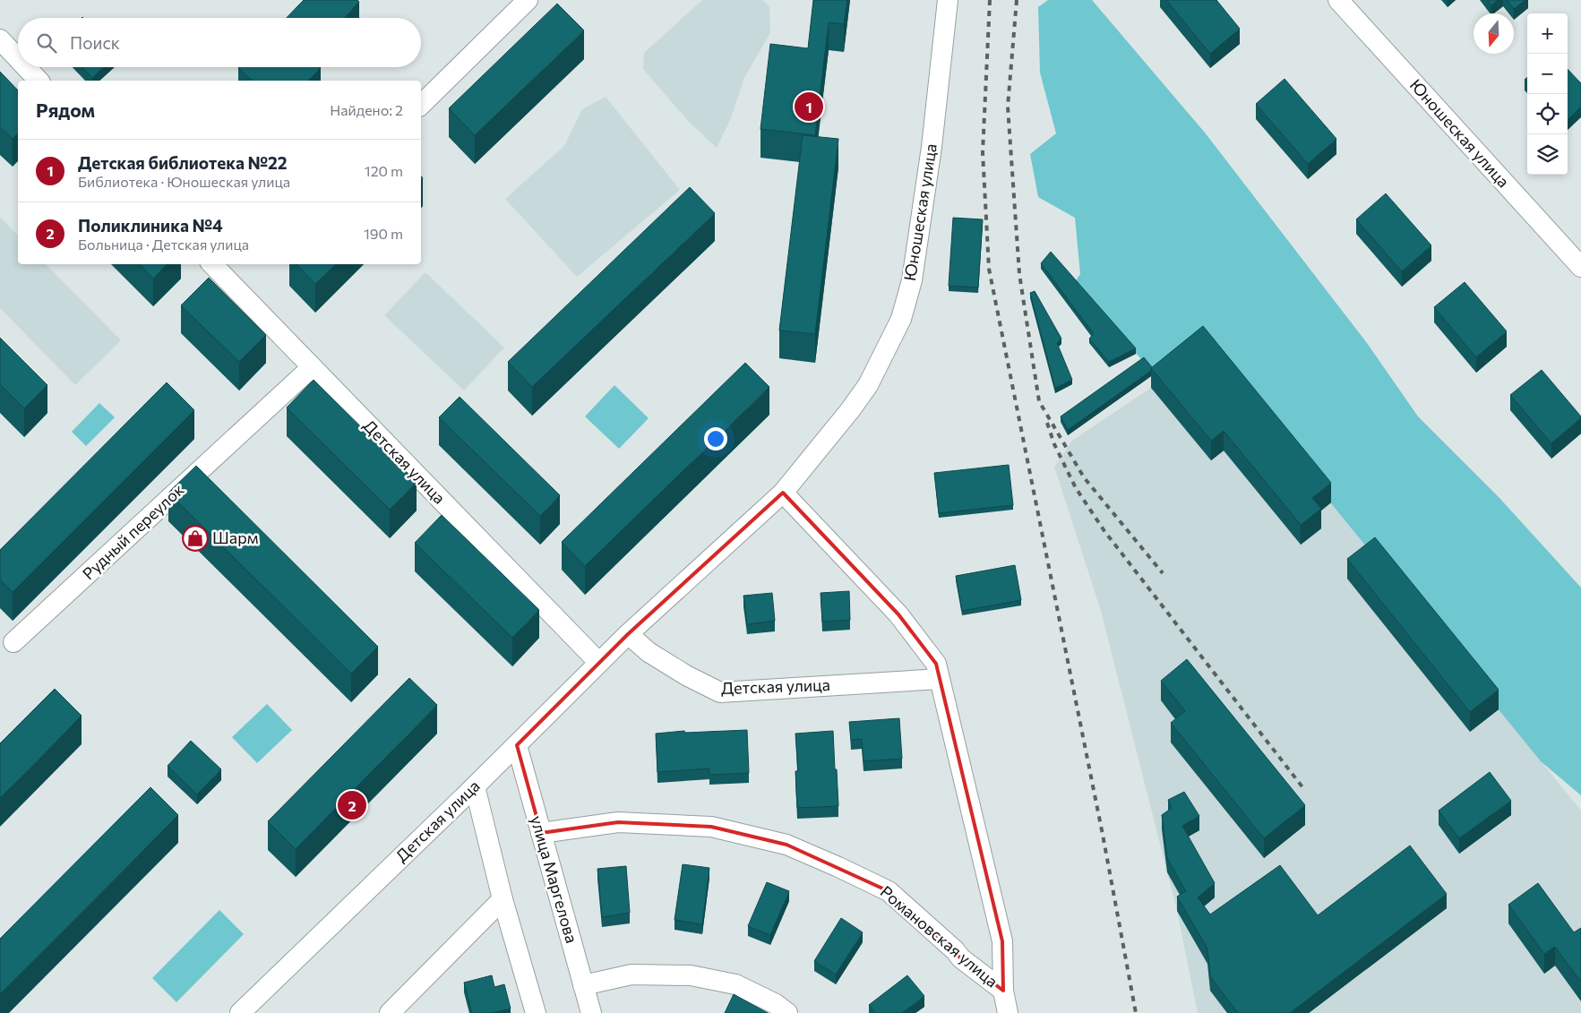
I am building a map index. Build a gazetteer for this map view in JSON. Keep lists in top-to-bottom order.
{
  "streets": {
    "street": [
      "Юношеская улица",
      "Детская улица",
      "Рудный переулок",
      "улица Маргелова",
      "Романовская улица"
    ]
  },
  "crossings": [
    ["Юношеская улица", "Детская улица"],
    ["Детская улица", "Рудный переулок"],
    ["Детская улица", "улица Маргелова"],
    ["улица Маргелова", "Романовская улица"]
  ],
  "places": {
    "shop": ["Шарм"]
  },
  "north": "bottom",
  "page": {
    "map_buttons": ["+", "−"],
    "search": "Поиск",
    "heading": ["Рядом", "Найдено: 2"],
    "pins": ["1", "2"],
    "list": [
      {
        "mark": "1",
        "name": "Детская библиотека №22",
        "note": "Библиотека · Юношеская улица",
        "value": "120 m"
      },
      {
        "mark": "2",
        "name": "Поликлиника №4",
        "note": "Больница · Детская улица",
        "value": "190 m"
      }
    ]
  }
}
